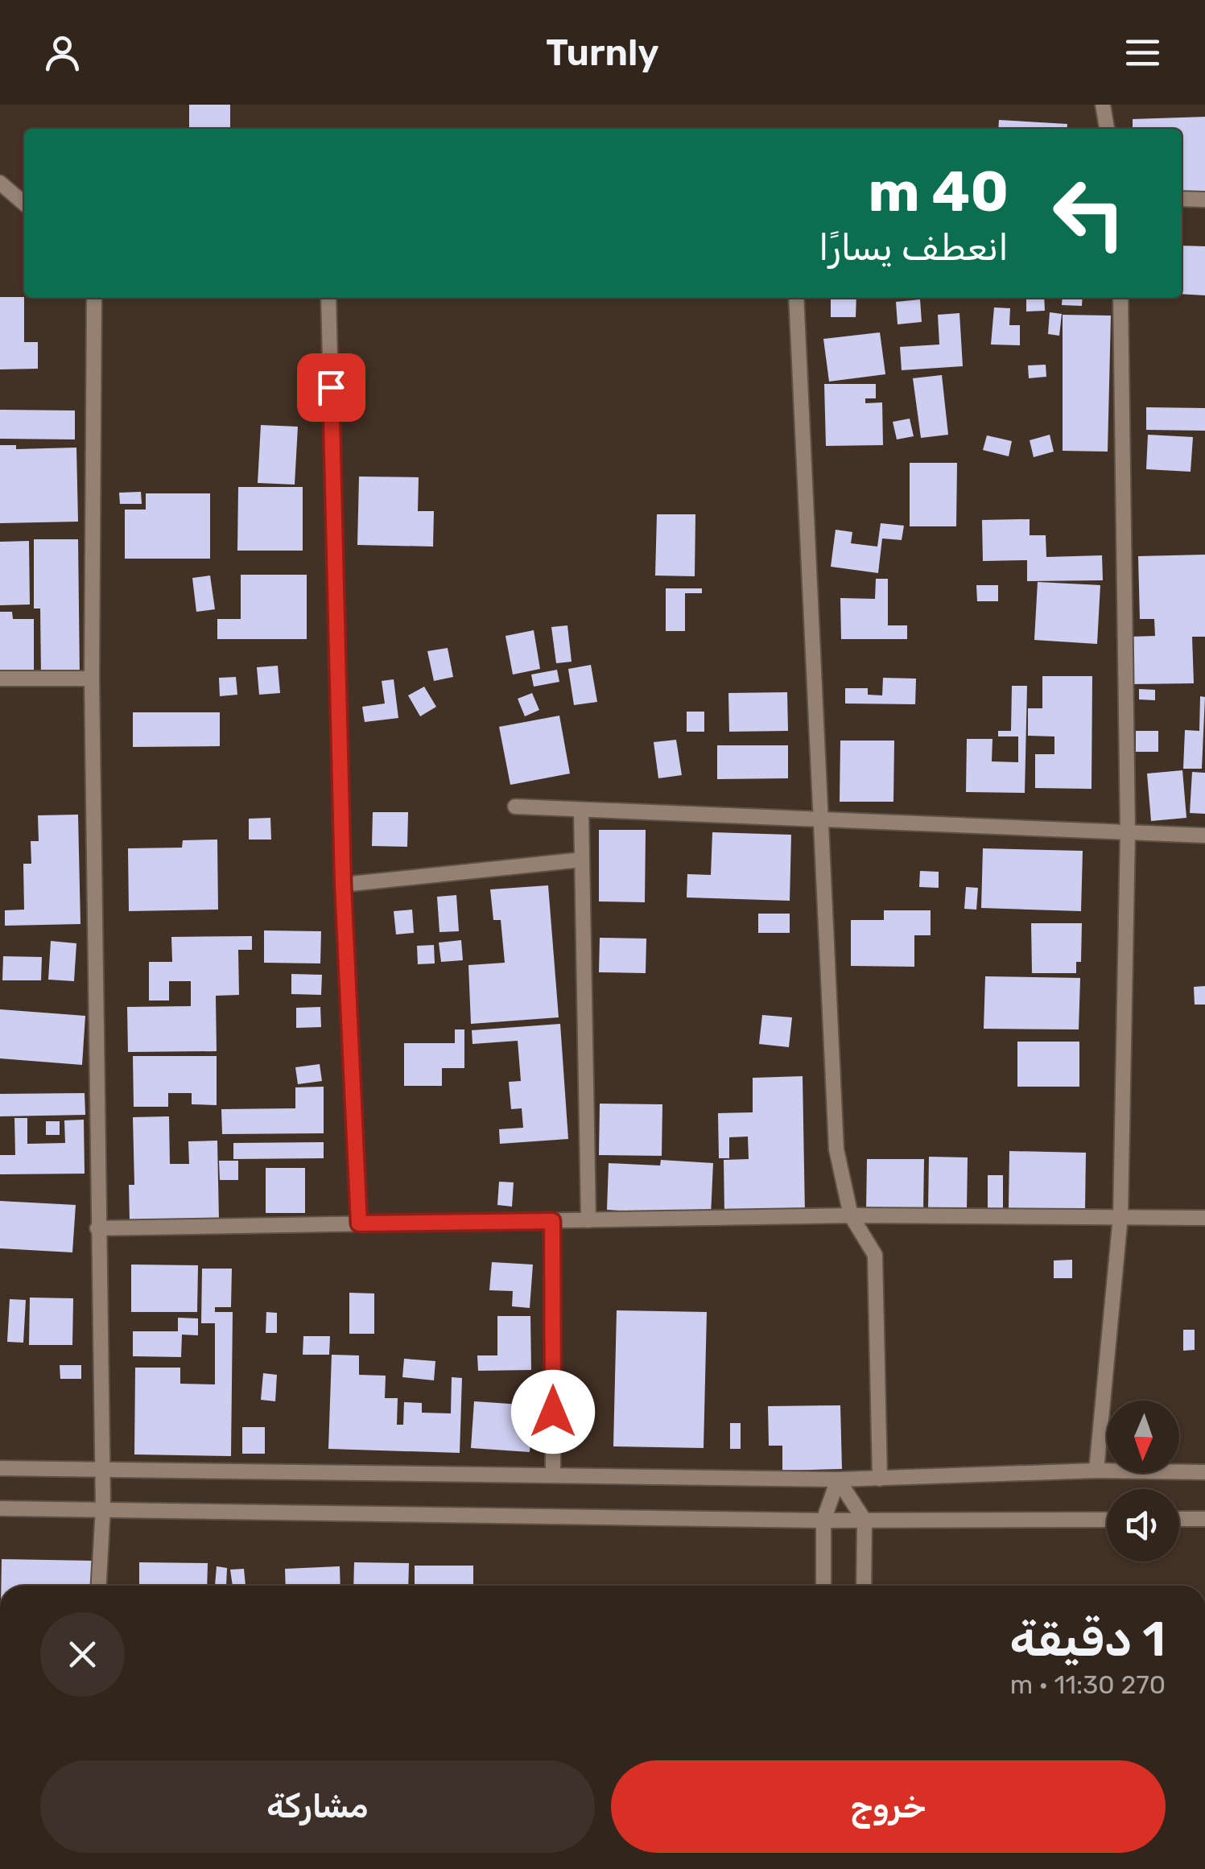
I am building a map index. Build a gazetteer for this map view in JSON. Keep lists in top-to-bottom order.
{
  "north": "bottom",
  "page": {
    "header": "Turnly",
    "turn": ["40 m", "انعطف يسارًا"],
    "heading": ["1 دقيقة", "270 m · 11:30"],
    "buttons": ["خروج", "مشاركة"]
  }
}
